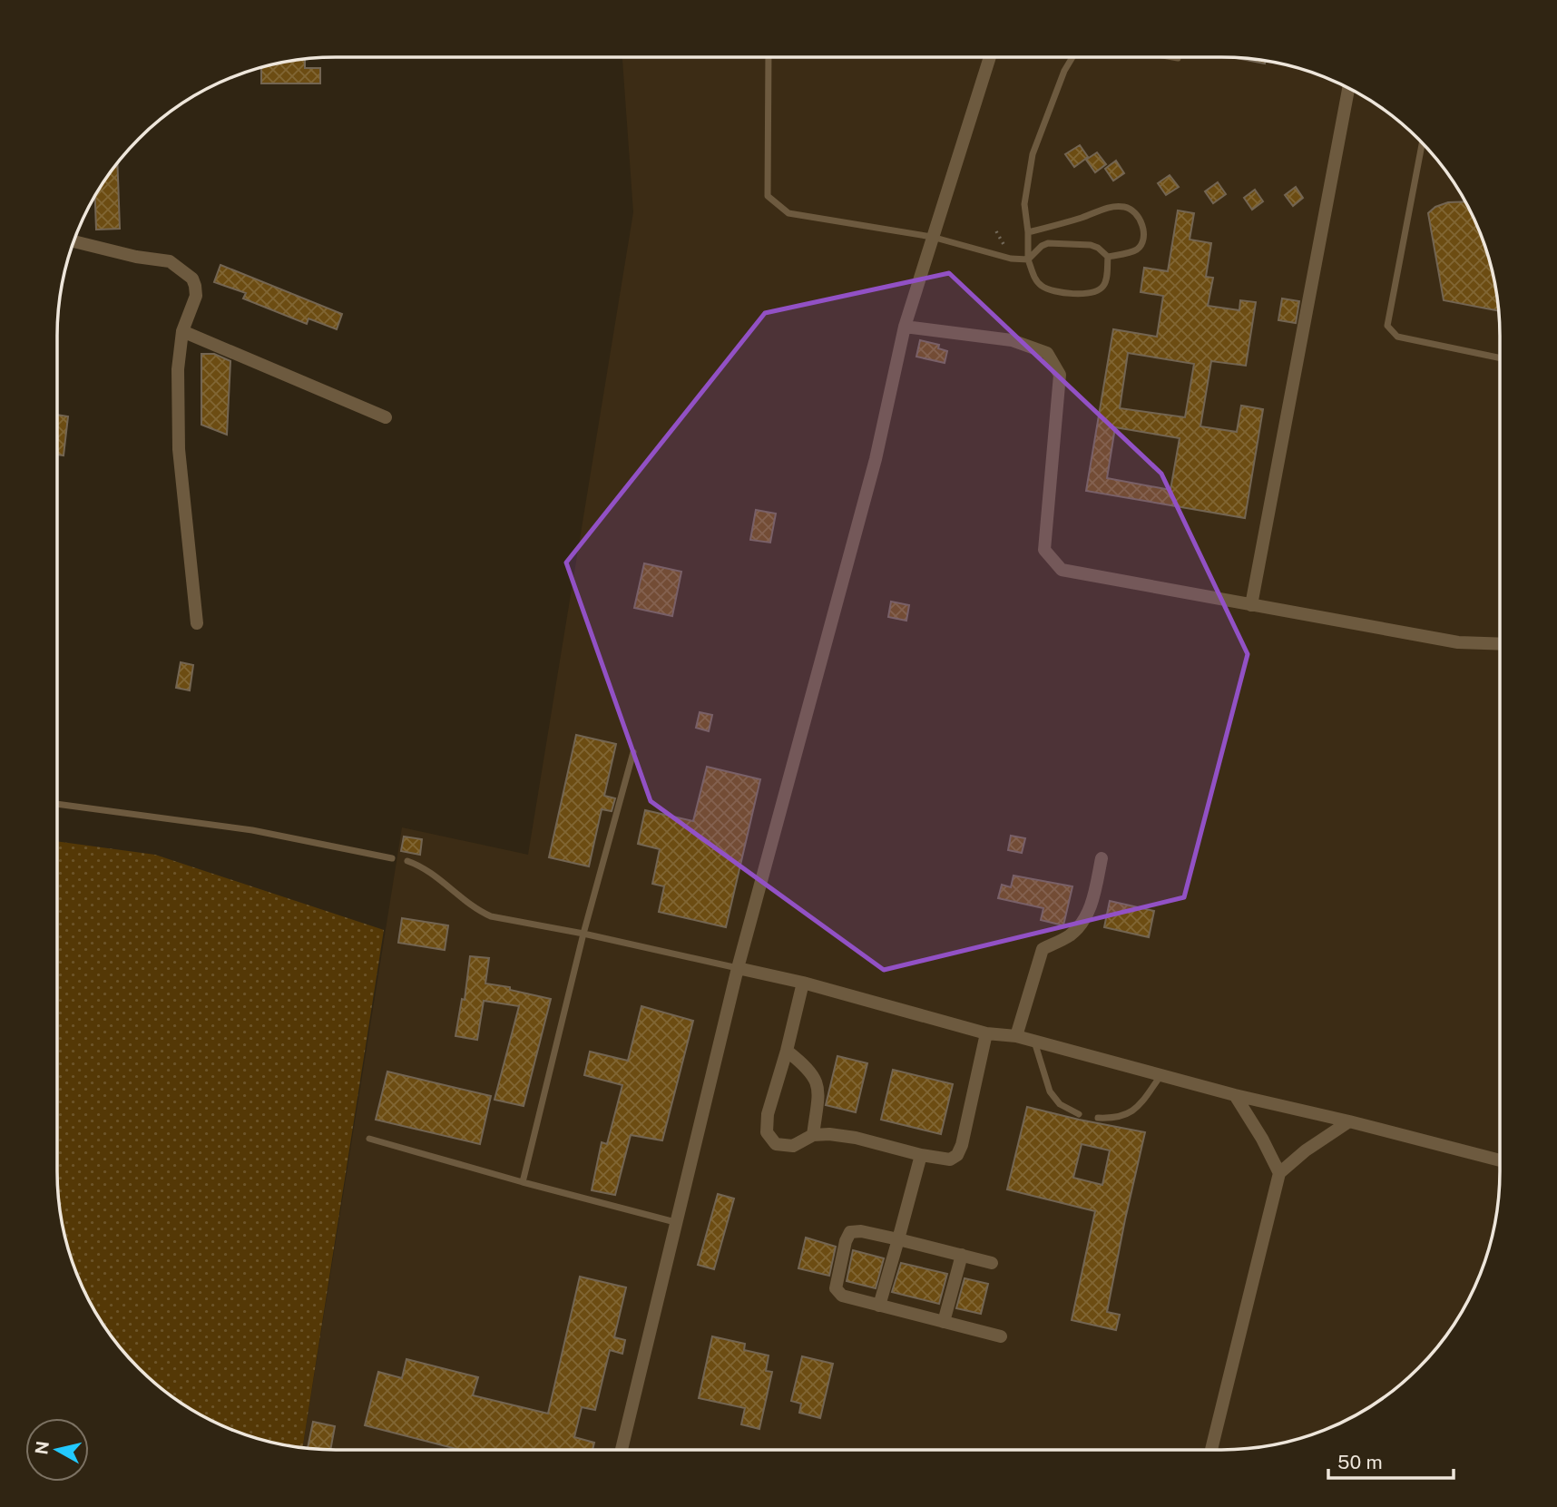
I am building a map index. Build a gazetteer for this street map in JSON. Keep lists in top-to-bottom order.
{
  "scale_bar": "50 m",
  "north": "left"
}
